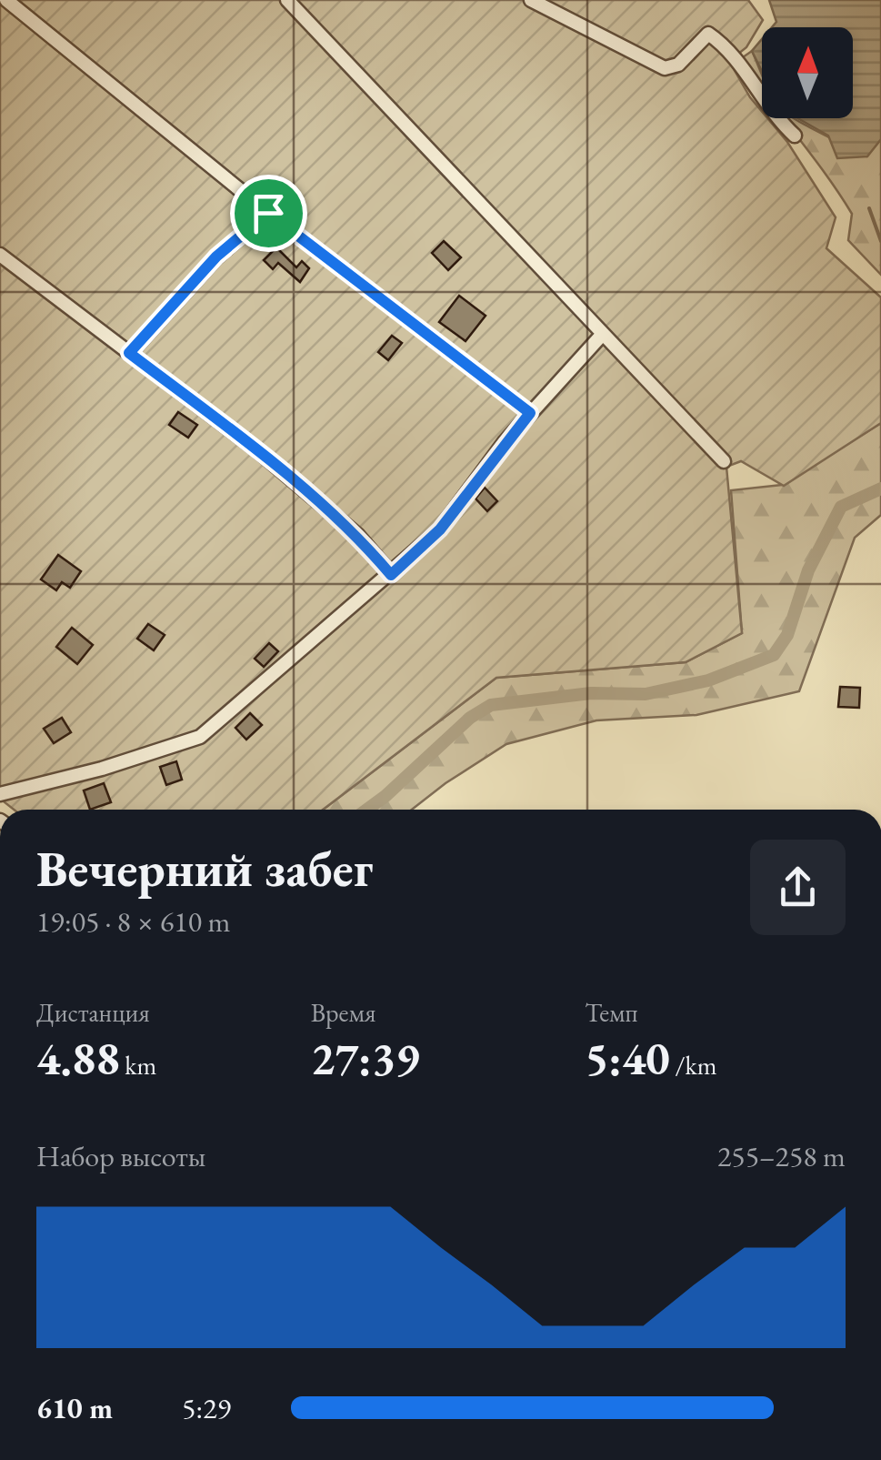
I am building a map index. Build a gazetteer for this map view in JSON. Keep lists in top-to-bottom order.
{
  "north": "top",
  "page": {
    "heading": ["Вечерний забег", "19:05 · 8 × 610 m"],
    "stats": [
      ["Дистанция", "4.88 km"],
      ["Время", "27:39"],
      ["Темп", "5:40 /km"]
    ],
    "chart": ["Набор высоты", "255–258 m"],
    "list": [
      {
        "name": "610 m",
        "note": "5:29"
      }
    ]
  }
}
